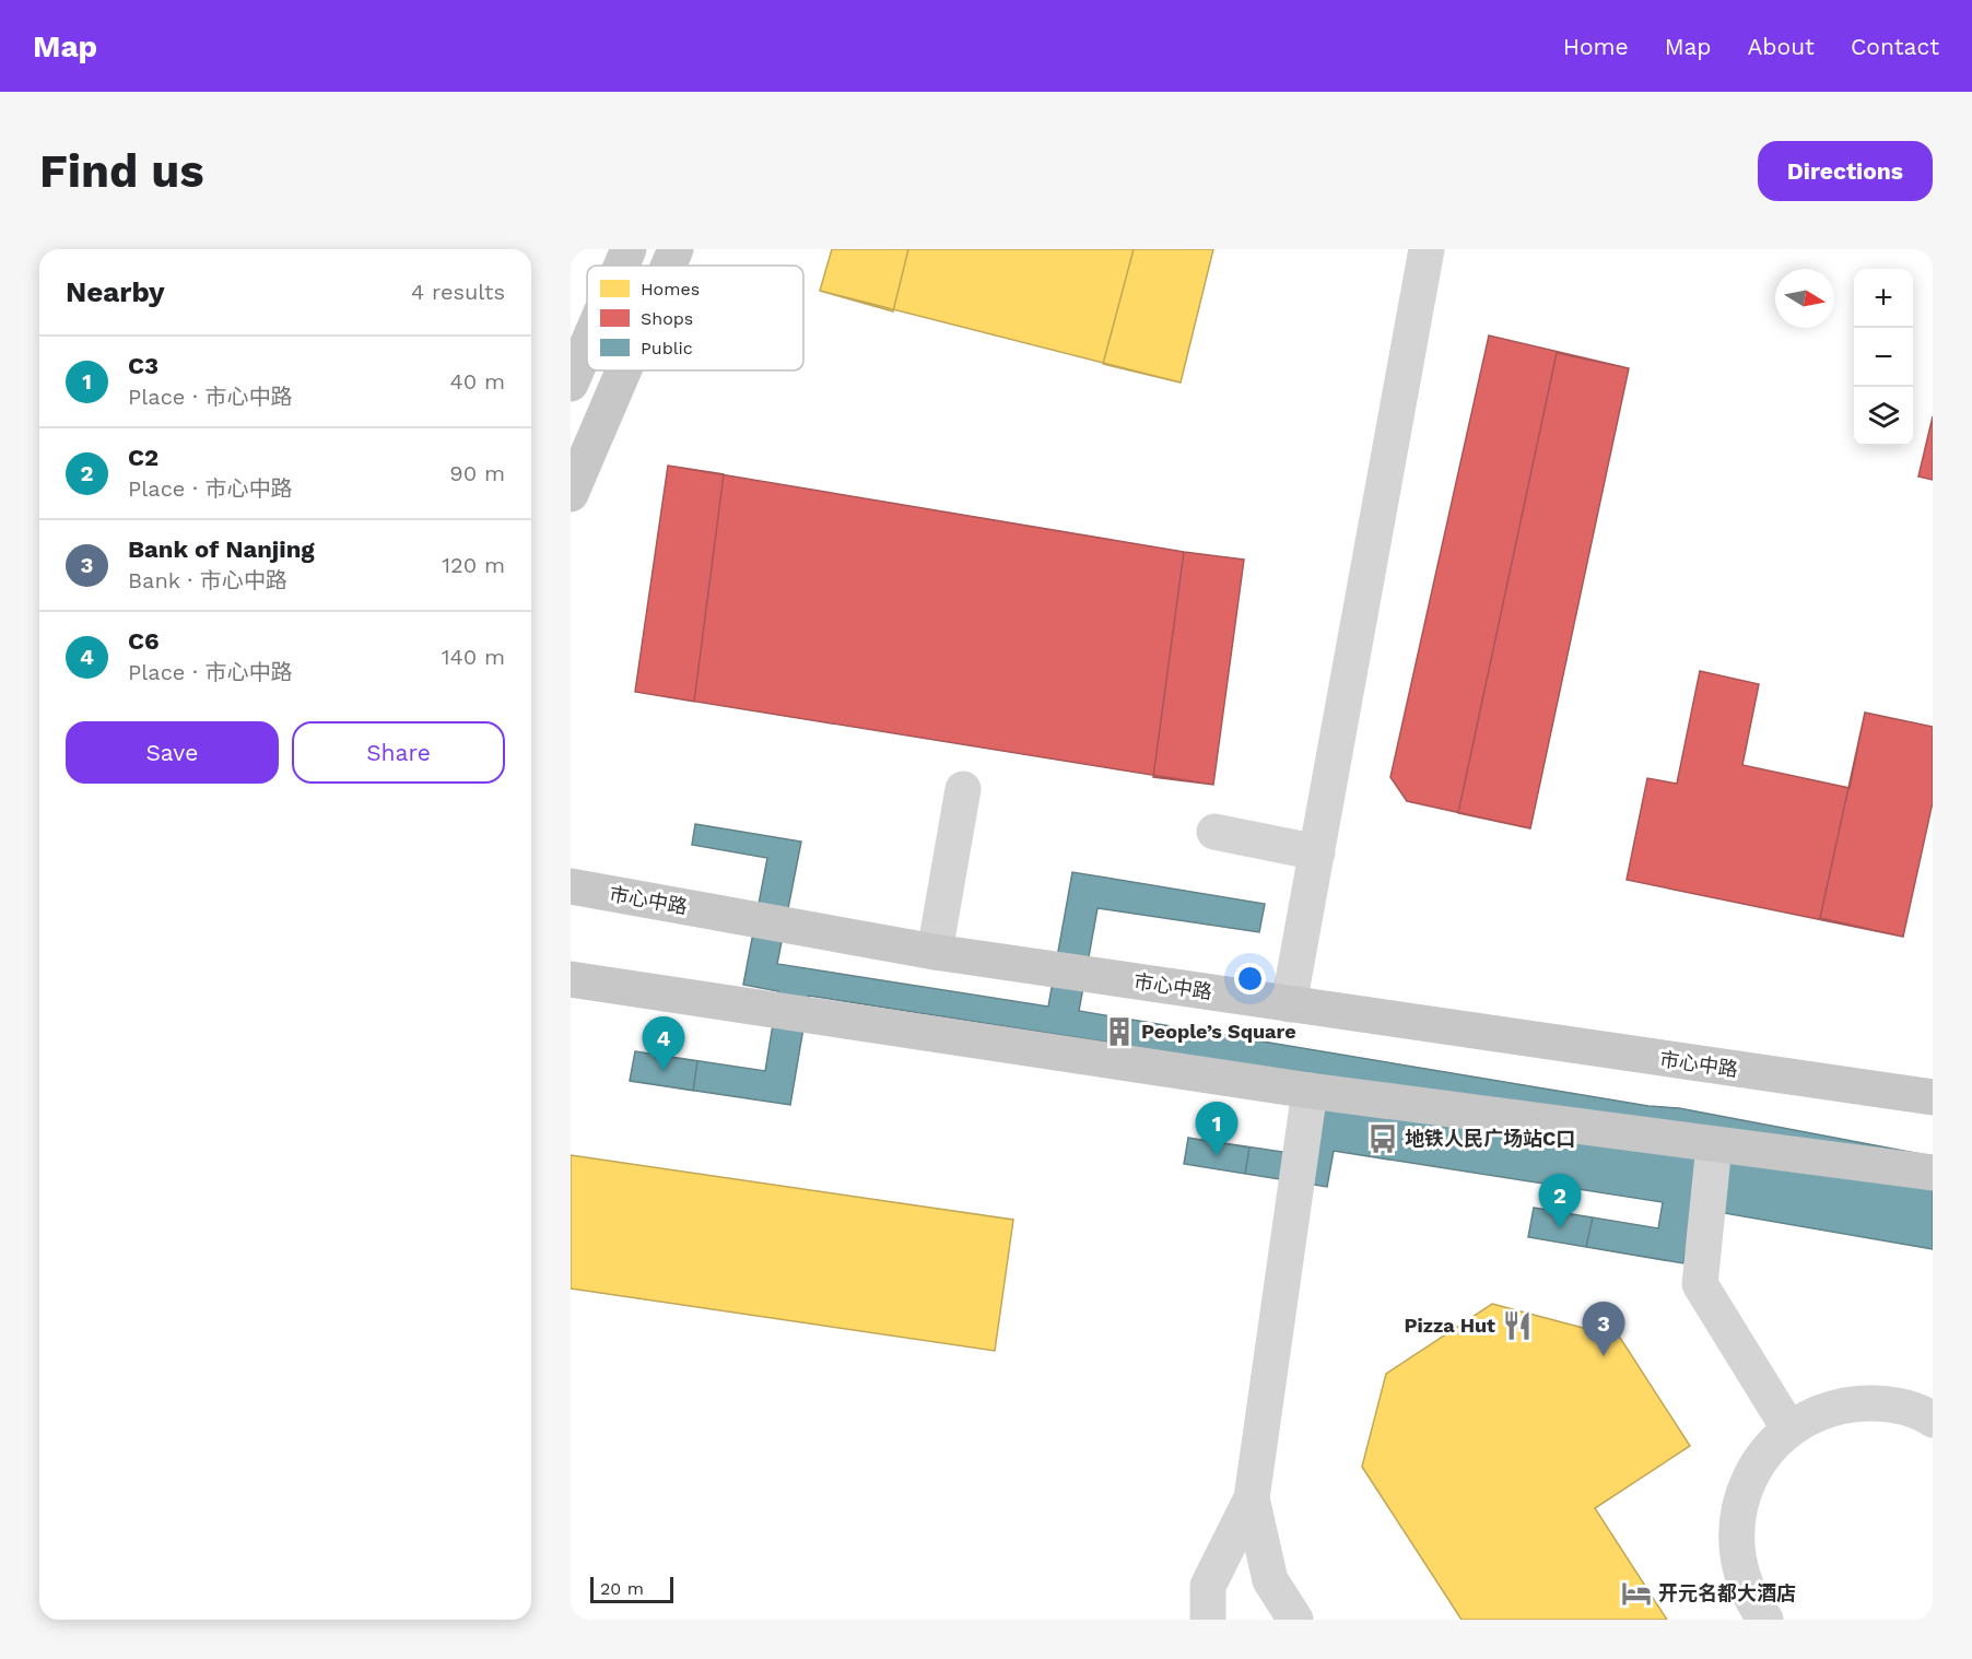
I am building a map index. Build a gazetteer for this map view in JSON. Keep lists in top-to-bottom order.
{
  "streets": {
    "main road": ["市心中路"]
  },
  "places": {
    "building": ["People’s Square"],
    "bus stop": ["地铁人民广场站C口"],
    "restaurant": ["Pizza Hut"],
    "hotel": ["开元名都大酒店"]
  },
  "legend": ["Homes", "Shops", "Public"],
  "scale_bar": "20 m",
  "north": "right",
  "page": {
    "header": "Map",
    "nav": [
      "Home",
      "Map",
      "About",
      "Contact"
    ],
    "buttons": [
      "Directions",
      ["Save", "Share"]
    ],
    "title": "Find us",
    "heading": ["Nearby", "4 results"],
    "map_buttons": ["+", "−"],
    "list": [
      {
        "mark": "1",
        "name": "C3",
        "note": "Place · 市心中路",
        "value": "40 m"
      },
      {
        "mark": "2",
        "name": "C2",
        "note": "Place · 市心中路",
        "value": "90 m"
      },
      {
        "mark": "3",
        "name": "Bank of Nanjing",
        "note": "Bank · 市心中路",
        "value": "120 m"
      },
      {
        "mark": "4",
        "name": "C6",
        "note": "Place · 市心中路",
        "value": "140 m"
      }
    ],
    "pins": [
      "4",
      "1",
      "2",
      "3"
    ],
    "scale": "20 m"
  }
}
